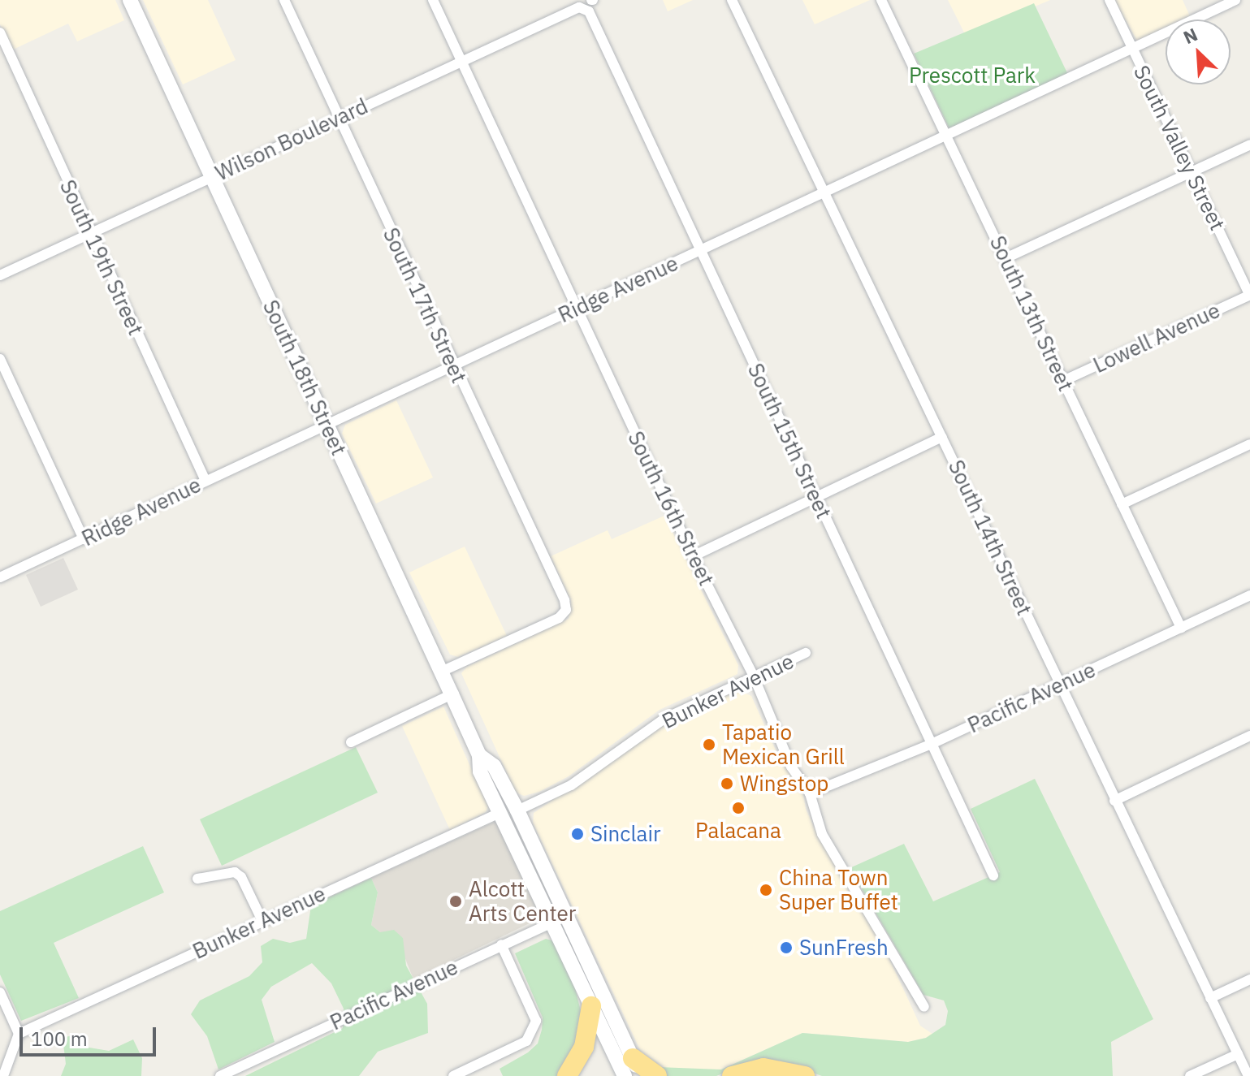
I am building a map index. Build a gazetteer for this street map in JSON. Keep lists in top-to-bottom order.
{
  "streets": {
    "main road": ["South 18th Street"],
    "street": [
      "Wilson Boulevard",
      "South Valley Street",
      "South 19th Street",
      "Ridge Avenue",
      "South 17th Street",
      "South 13th Street",
      "Lowell Avenue",
      "South 15th Street",
      "South 16th Street",
      "South 14th Street",
      "Bunker Avenue",
      "Pacific Avenue"
    ]
  },
  "crossings": [
    ["Wilson Boulevard", "South 19th Street"],
    ["Wilson Boulevard", "South 17th Street"],
    ["Wilson Boulevard", "South 18th Street"],
    ["Wilson Boulevard", "South 15th Street"],
    ["Wilson Boulevard", "South 16th Street"],
    ["South Valley Street", "Ridge Avenue"],
    ["South Valley Street", "Lowell Avenue"],
    ["South 19th Street", "Ridge Avenue"],
    ["Ridge Avenue", "South 17th Street"],
    ["Ridge Avenue", "South 13th Street"],
    ["Ridge Avenue", "South 18th Street"],
    ["Ridge Avenue", "South 15th Street"],
    ["Ridge Avenue", "South 16th Street"],
    ["Ridge Avenue", "South 14th Street"],
    ["South 17th Street", "South 18th Street"],
    ["South 13th Street", "Lowell Avenue"],
    ["South 13th Street", "Pacific Avenue"],
    ["South 18th Street", "Bunker Avenue"],
    ["South 18th Street", "Pacific Avenue"],
    ["South 15th Street", "Pacific Avenue"],
    ["South 16th Street", "Bunker Avenue"],
    ["South 16th Street", "Pacific Avenue"],
    ["South 14th Street", "Pacific Avenue"]
  ],
  "parks": ["Prescott Park"],
  "places": [
    "Tapatio Mexican Grill",
    "Wingstop",
    "Palacana",
    "Sinclair",
    "China Town Super Buffet",
    "Alcott Arts Center",
    "SunFresh"
  ],
  "scale_bar": "100 m",
  "north": "top left"
}
